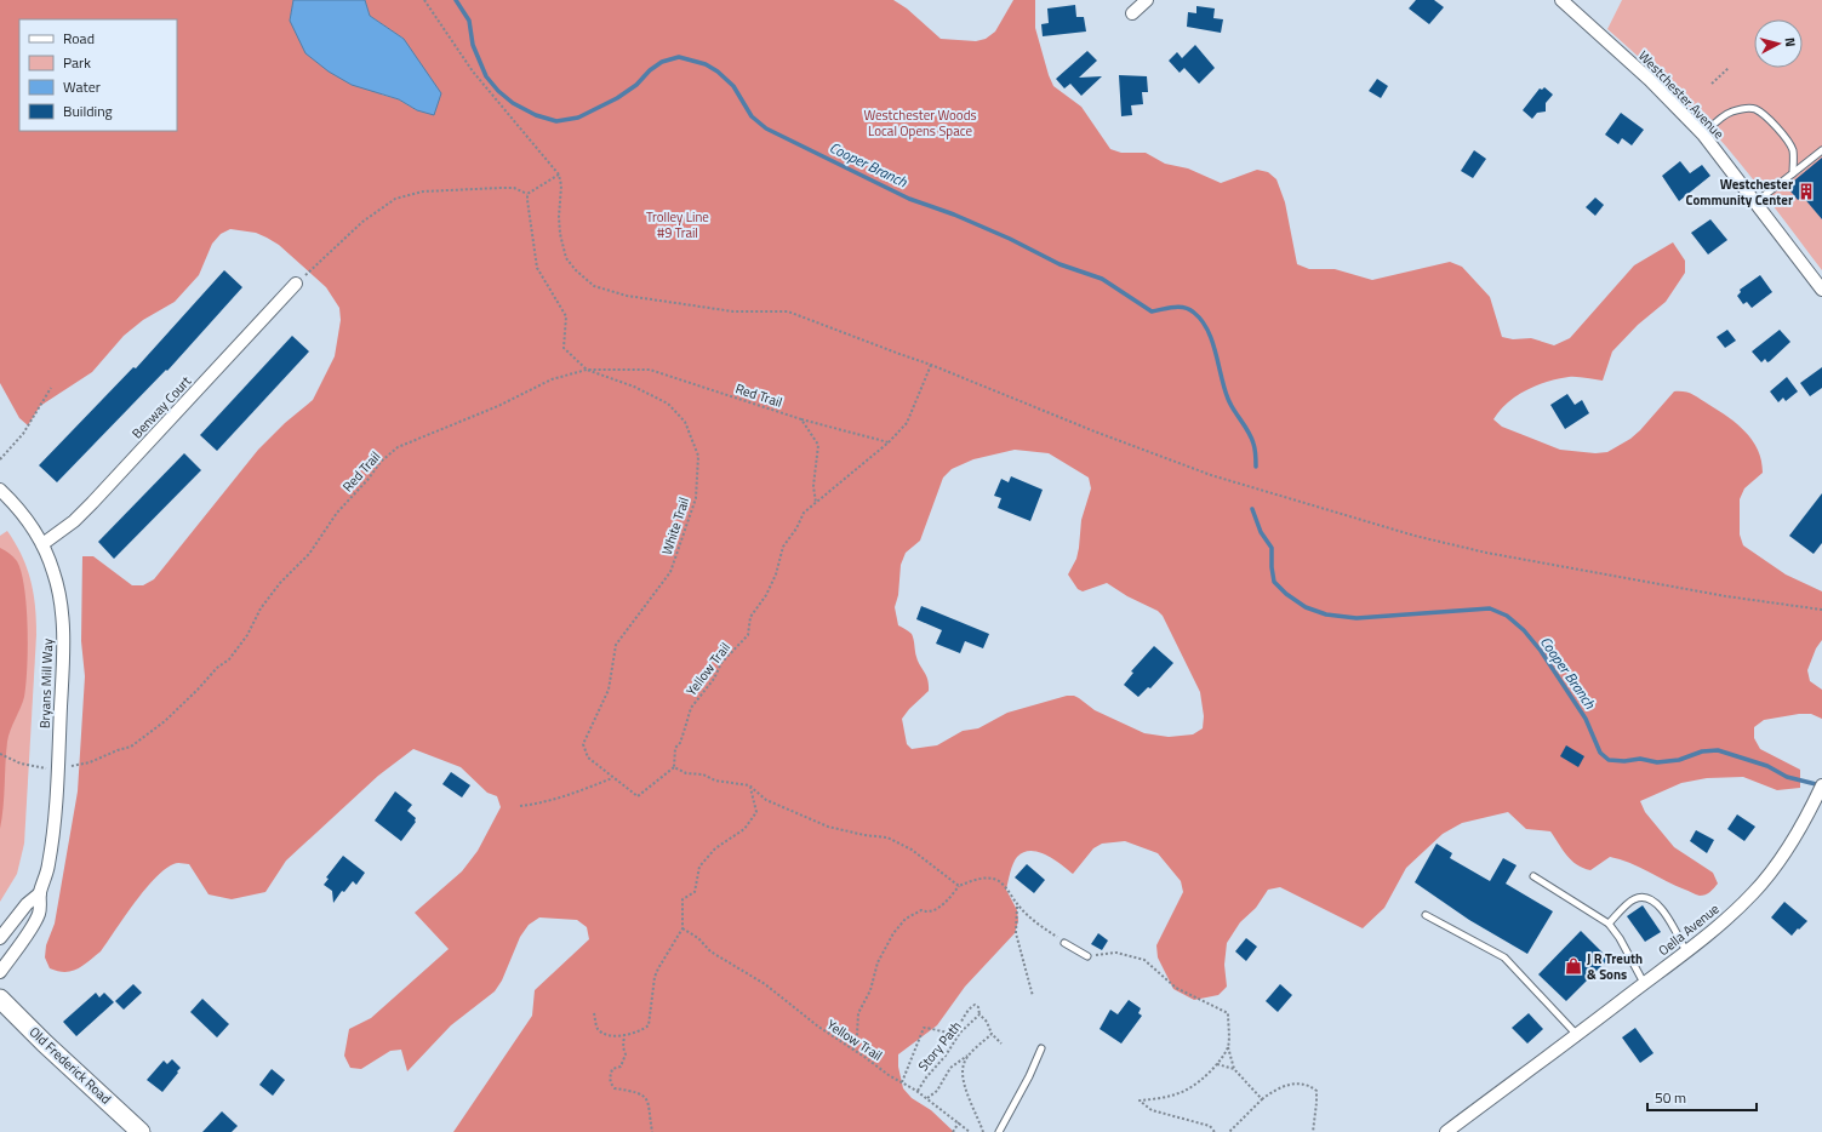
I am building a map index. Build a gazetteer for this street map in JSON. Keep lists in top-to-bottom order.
{
  "streets": {
    "street": [
      "Westchester Avenue",
      "Benway Court",
      "Bryans Mill Way",
      "Oella Avenue",
      "Old Frederick Road"
    ],
    "path": [
      "Red Trail",
      "White Trail",
      "Yellow Trail",
      "Story Path"
    ]
  },
  "crossings": [
    ["Red Trail", "White Trail"],
    ["Red Trail", "Yellow Trail"],
    ["Red Trail", "Bryans Mill Way"],
    ["Benway Court", "Bryans Mill Way"],
    ["White Trail", "Yellow Trail"],
    ["Yellow Trail", "Story Path"]
  ],
  "water": ["Cooper Branch"],
  "parks": ["Westchester Woods Local Opens Space", "Trolley Line #9 Trail"],
  "places": {
    "building": ["Westchester Community Center"],
    "shop": ["J R Treuth & Sons"]
  },
  "legend": [
    "Road",
    "Park",
    "Water",
    "Building"
  ],
  "scale_bar": "50 m",
  "north": "right"
}
